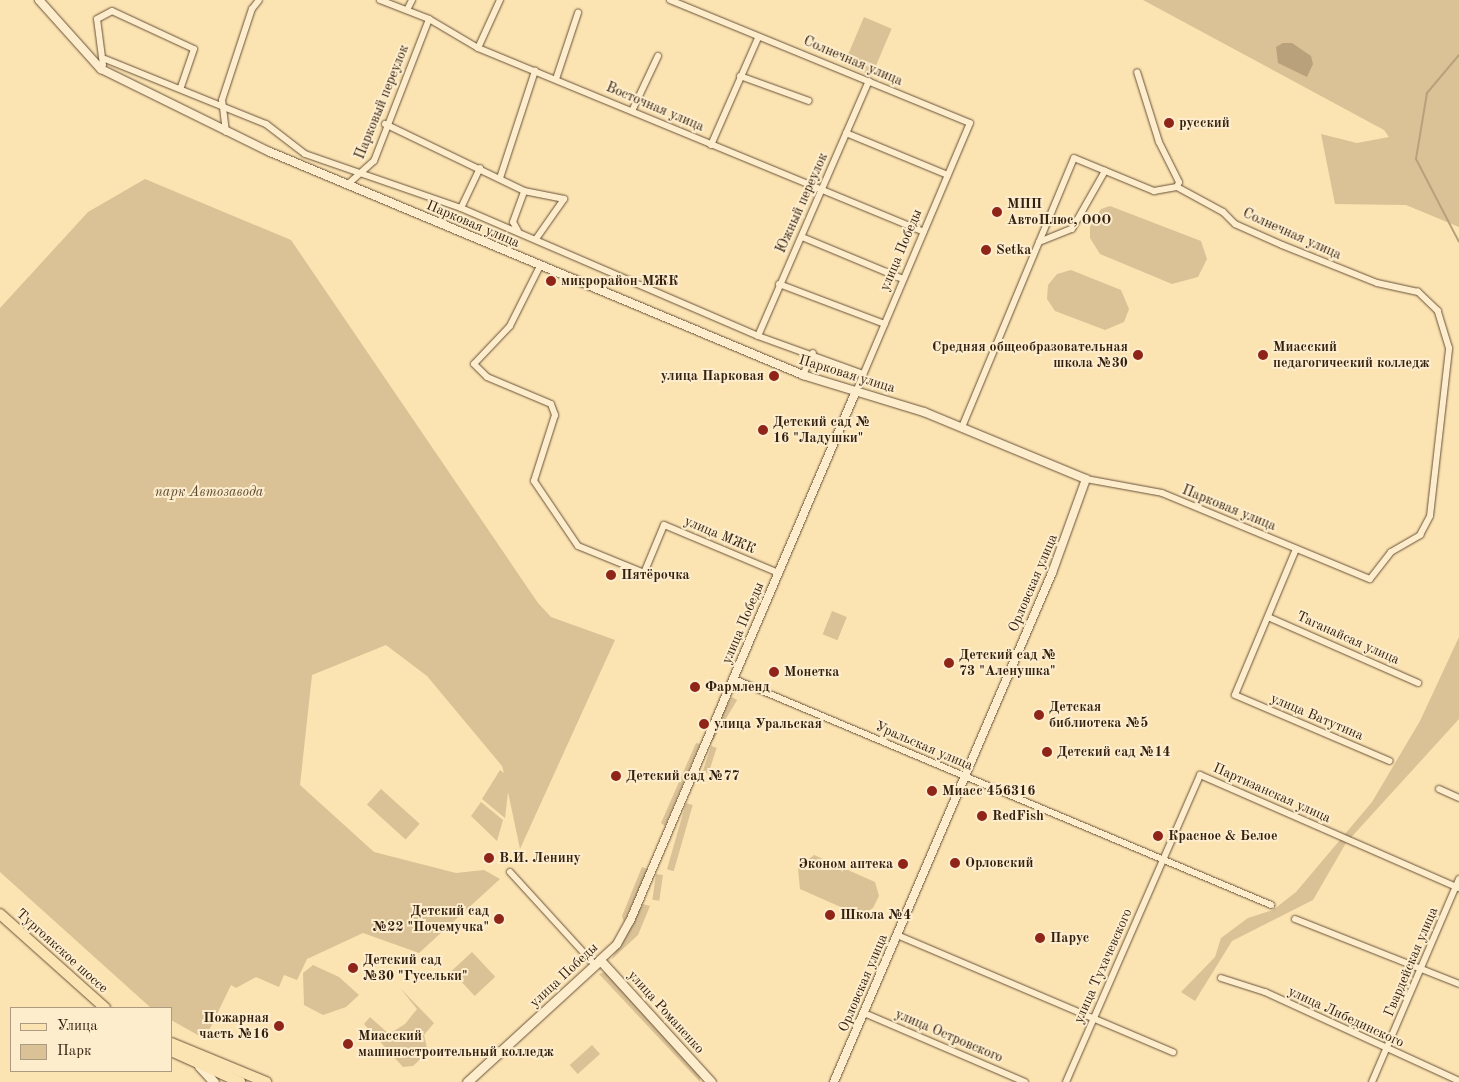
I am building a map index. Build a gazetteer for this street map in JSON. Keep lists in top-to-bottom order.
{
  "streets": {
    "main road": ["улица Победы", "Тургоякское шоссе", "улица Романенко"],
    "street": [
      "Солнечная улица",
      "Парковый переулок",
      "Восточная улица",
      "Южный переулок",
      "Парковая улица",
      "улица МЖК",
      "Орловская улица",
      "Таганайсая улица",
      "улица Ватутина",
      "Уральская улица",
      "Партизанская улица",
      "Гвардейская улица",
      "улица Тухачевского",
      "улица Либединского",
      "улица Островского"
    ]
  },
  "crossings": [
    ["Солнечная улица", "Южный переулок"],
    ["Солнечная улица", "Парковая улица"],
    ["Солнечная улица", "улица Победы"],
    ["Парковый переулок", "Восточная улица"],
    ["Парковый переулок", "Парковая улица"],
    ["Восточная улица", "Южный переулок"],
    ["Восточная улица", "улица Победы"],
    ["Парковая улица", "улица Победы"],
    ["Парковая улица", "улица МЖК"],
    ["Парковая улица", "Орловская улица"],
    ["улица Победы", "улица МЖК"],
    ["улица Победы", "Уральская улица"],
    ["улица Победы", "улица Романенко"],
    ["Орловская улица", "Уральская улица"],
    ["Орловская улица", "улица Островского"],
    ["Таганайсая улица", "улица Ватутина"],
    ["Уральская улица", "улица Тухачевского"],
    ["Партизанская улица", "Гвардейская улица"],
    ["Партизанская улица", "улица Тухачевского"],
    ["Гвардейская улица", "улица Либединского"]
  ],
  "parks": ["парк Автозавода"],
  "places": [
    "русский",
    "МПП АвтоПлюс, ООО",
    "Setka",
    "микрорайон МЖК",
    "Средняя общеобразовательная школа №30",
    "Миасский педагогический колледж",
    "улица Парковая",
    "Детский сад № 16 \"Ладушки\"",
    "Пятёрочка",
    "Детский сад № 73 \"Аленушка\"",
    "Монетка",
    "Фармленд",
    "Детская библиотека №5",
    "улица Уральская",
    "Детский сад №14",
    "Детский сад №77",
    "Миасс 456316",
    "RedFish",
    "Красное & Белое",
    "В.И. Ленину",
    "Орловский",
    "Эконом аптека",
    "Школа №4",
    "Детский сад №22 \"Почемучка\"",
    "Парус",
    "Детский сад №30 \"Гусельки\"",
    "Пожарная часть №16",
    "Миасский машиностроительный колледж"
  ],
  "legend": ["Улица", "Парк"]
}
